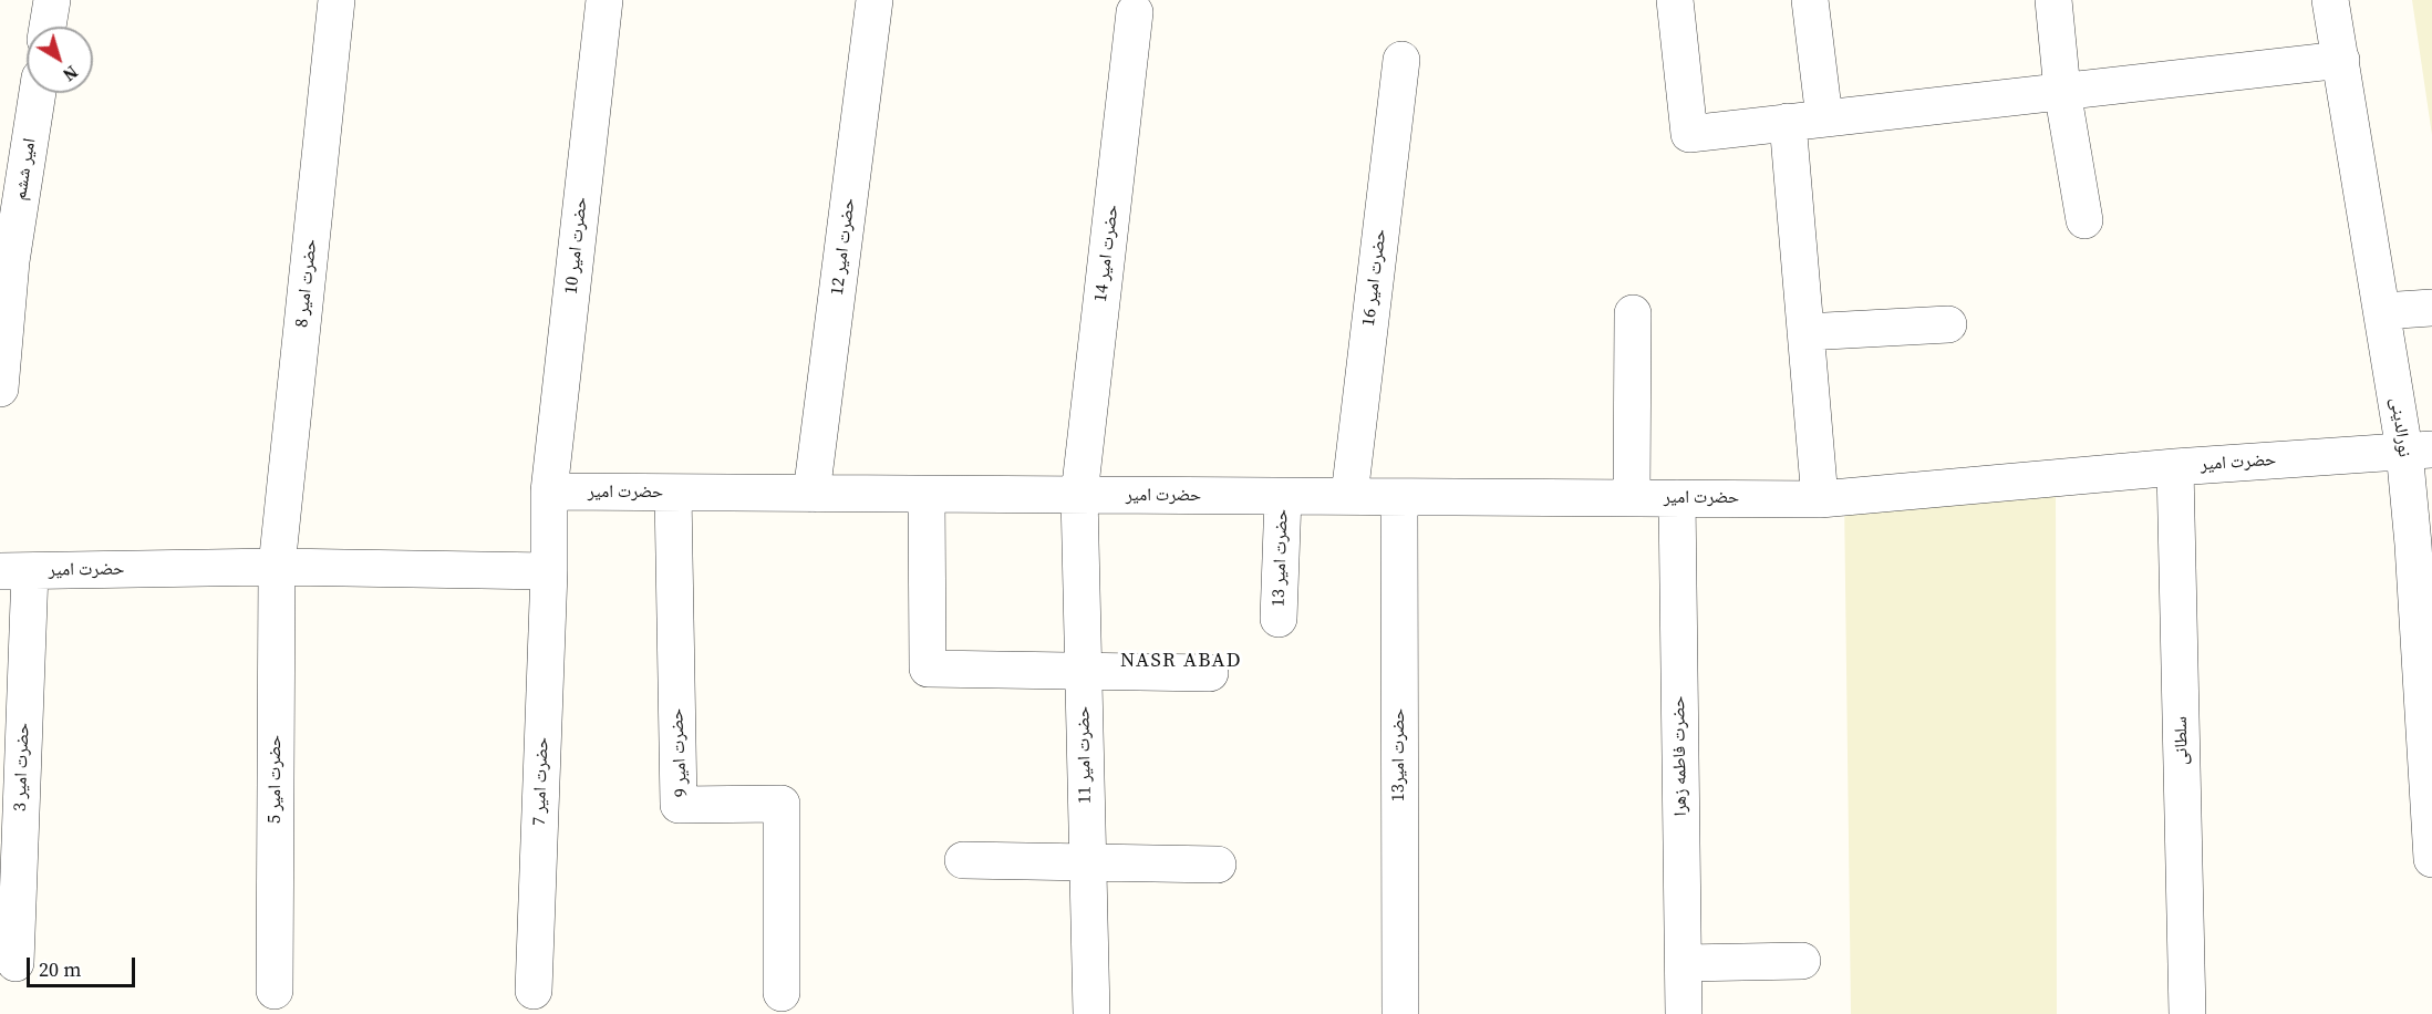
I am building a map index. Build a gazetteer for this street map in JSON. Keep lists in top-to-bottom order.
{
  "streets": {
    "street": [
      "امیر ششم",
      "حضرت امیر 10",
      "حضرت امیر 12",
      "حضرت امیر 14",
      "حضرت امیر 16",
      "حضرت امیر 8",
      "نورالدینی",
      "حضرت امیر",
      "حضرت امیر 13",
      "سلطانی",
      "حضرت امیر 9",
      "حضرت امیر 11",
      "حضرت امیر13",
      "حضرت فاطمه زهرا",
      "حضرت امیر 3",
      "حضرت امیر 5",
      "حضرت امیر 7"
    ]
  },
  "crossings": [
    ["حضرت امیر 10", "حضرت امیر"],
    ["حضرت امیر 12", "حضرت امیر"],
    ["حضرت امیر 14", "حضرت امیر"],
    ["حضرت امیر 14", "حضرت امیر 11"],
    ["حضرت امیر 16", "حضرت امیر"],
    ["حضرت امیر 8", "حضرت امیر"],
    ["حضرت امیر 8", "حضرت امیر 5"],
    ["نورالدینی", "حضرت امیر"],
    ["حضرت امیر", "حضرت امیر 13"],
    ["حضرت امیر", "سلطانی"],
    ["حضرت امیر", "حضرت امیر 9"],
    ["حضرت امیر", "حضرت امیر 11"],
    ["حضرت امیر", "حضرت امیر13"],
    ["حضرت امیر", "حضرت فاطمه زهرا"],
    ["حضرت امیر", "حضرت امیر 3"],
    ["حضرت امیر", "حضرت امیر 5"],
    ["حضرت امیر", "حضرت امیر 7"]
  ],
  "districts": ["NASR ABAD"],
  "scale_bar": "20 m",
  "north": "bottom right"
}
